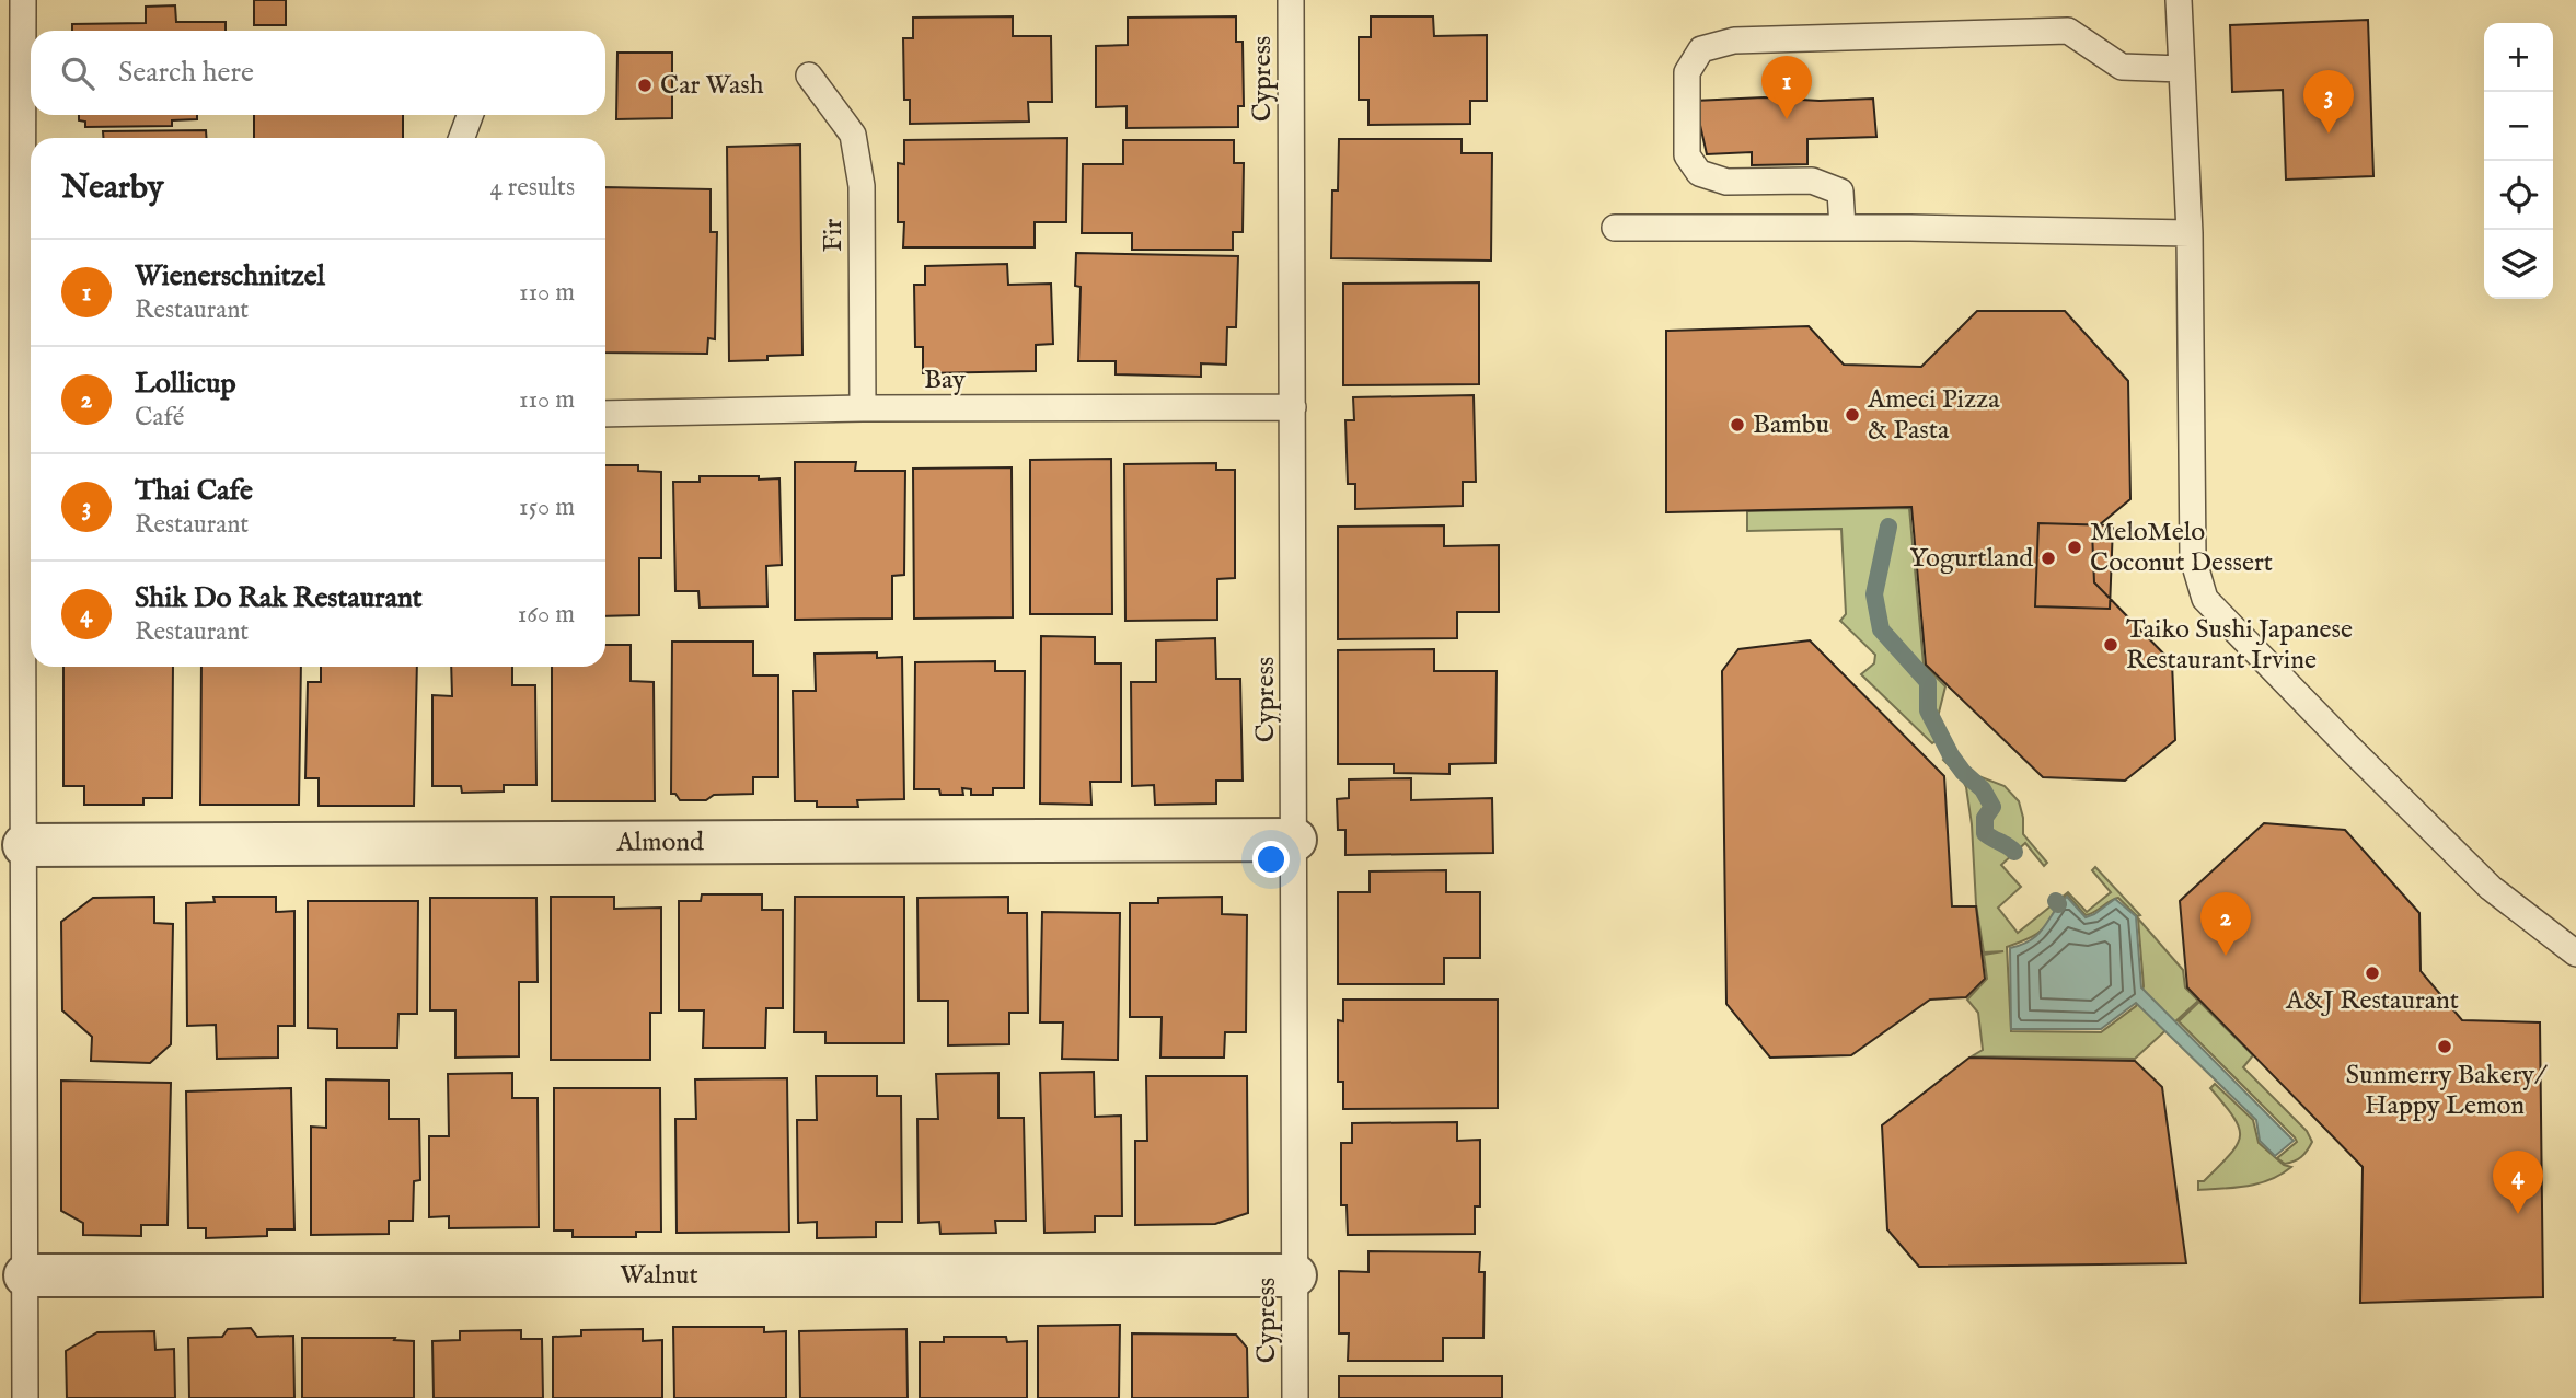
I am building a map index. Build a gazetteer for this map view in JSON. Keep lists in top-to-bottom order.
{
  "streets": {
    "street": ["Almond", "Walnut"],
    "lane": ["Cypress", "Fir", "Bay"]
  },
  "crossings": [
    ["Cypress", "Bay"],
    ["Cypress", "Almond"],
    ["Cypress", "Walnut"],
    ["Fir", "Bay"]
  ],
  "places": [
    "Car Wash",
    "Ameci Pizza & Pasta",
    "Bambu",
    "MeloMelo Coconut Dessert",
    "Yogurtland",
    "Taiko Sushi Japanese Restaurant Irvine",
    "A&J Restaurant",
    "Sunmerry Bakery/ Happy Lemon"
  ],
  "page": {
    "map_buttons": ["+", "−"],
    "search": "Search here",
    "pins": [
      "1",
      "3",
      "2",
      "4"
    ],
    "heading": ["Nearby", "4 results"],
    "list": [
      {
        "mark": "1",
        "name": "Wienerschnitzel",
        "note": "Restaurant",
        "value": "110 m"
      },
      {
        "mark": "2",
        "name": "Lollicup",
        "note": "Café",
        "value": "110 m"
      },
      {
        "mark": "3",
        "name": "Thai Cafe",
        "note": "Restaurant",
        "value": "150 m"
      },
      {
        "mark": "4",
        "name": "Shik Do Rak Restaurant",
        "note": "Restaurant",
        "value": "160 m"
      }
    ]
  }
}
